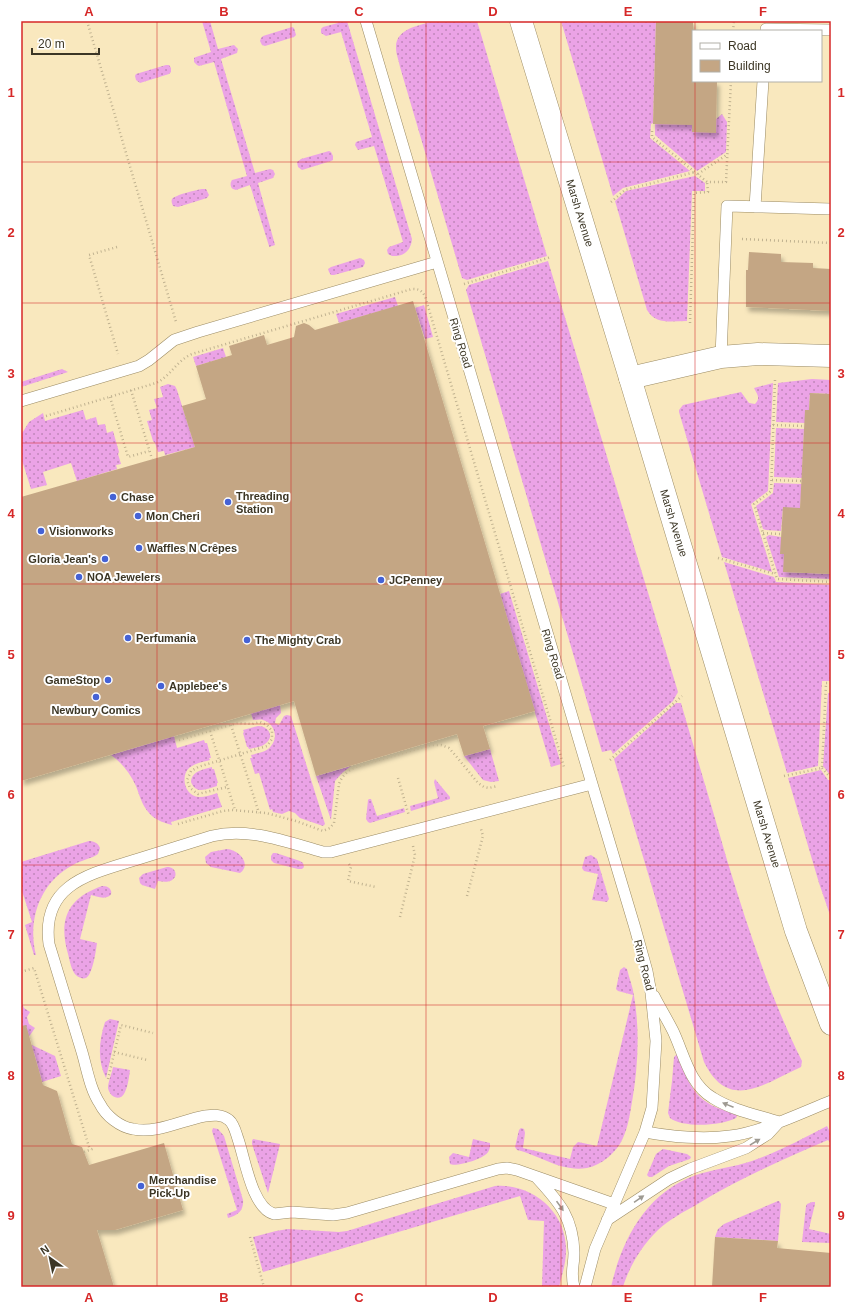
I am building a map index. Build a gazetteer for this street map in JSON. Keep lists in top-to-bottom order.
{
  "streets": {
    "street": ["Marsh Avenue"],
    "lane": ["Ring Road"]
  },
  "places": [
    "Chase",
    "Threading Station",
    "Mon Cheri",
    "Visionworks",
    "Waffles N Crȇpes",
    "Gloria Jean's",
    "NOA Jewelers",
    "JCPenney",
    "Perfumania",
    "The Mighty Crab",
    "GameStop",
    "Applebee's",
    "Newbury Comics",
    "Merchandise Pick-Up"
  ],
  "legend": ["Road", "Building"],
  "scale_bar": "20 m",
  "north": "top left",
  "grid": {
    "columns": [
      "A",
      "B",
      "C",
      "D",
      "E",
      "F"
    ],
    "rows": [
      "1",
      "2",
      "3",
      "4",
      "5",
      "6",
      "7",
      "8",
      "9"
    ]
  }
}
